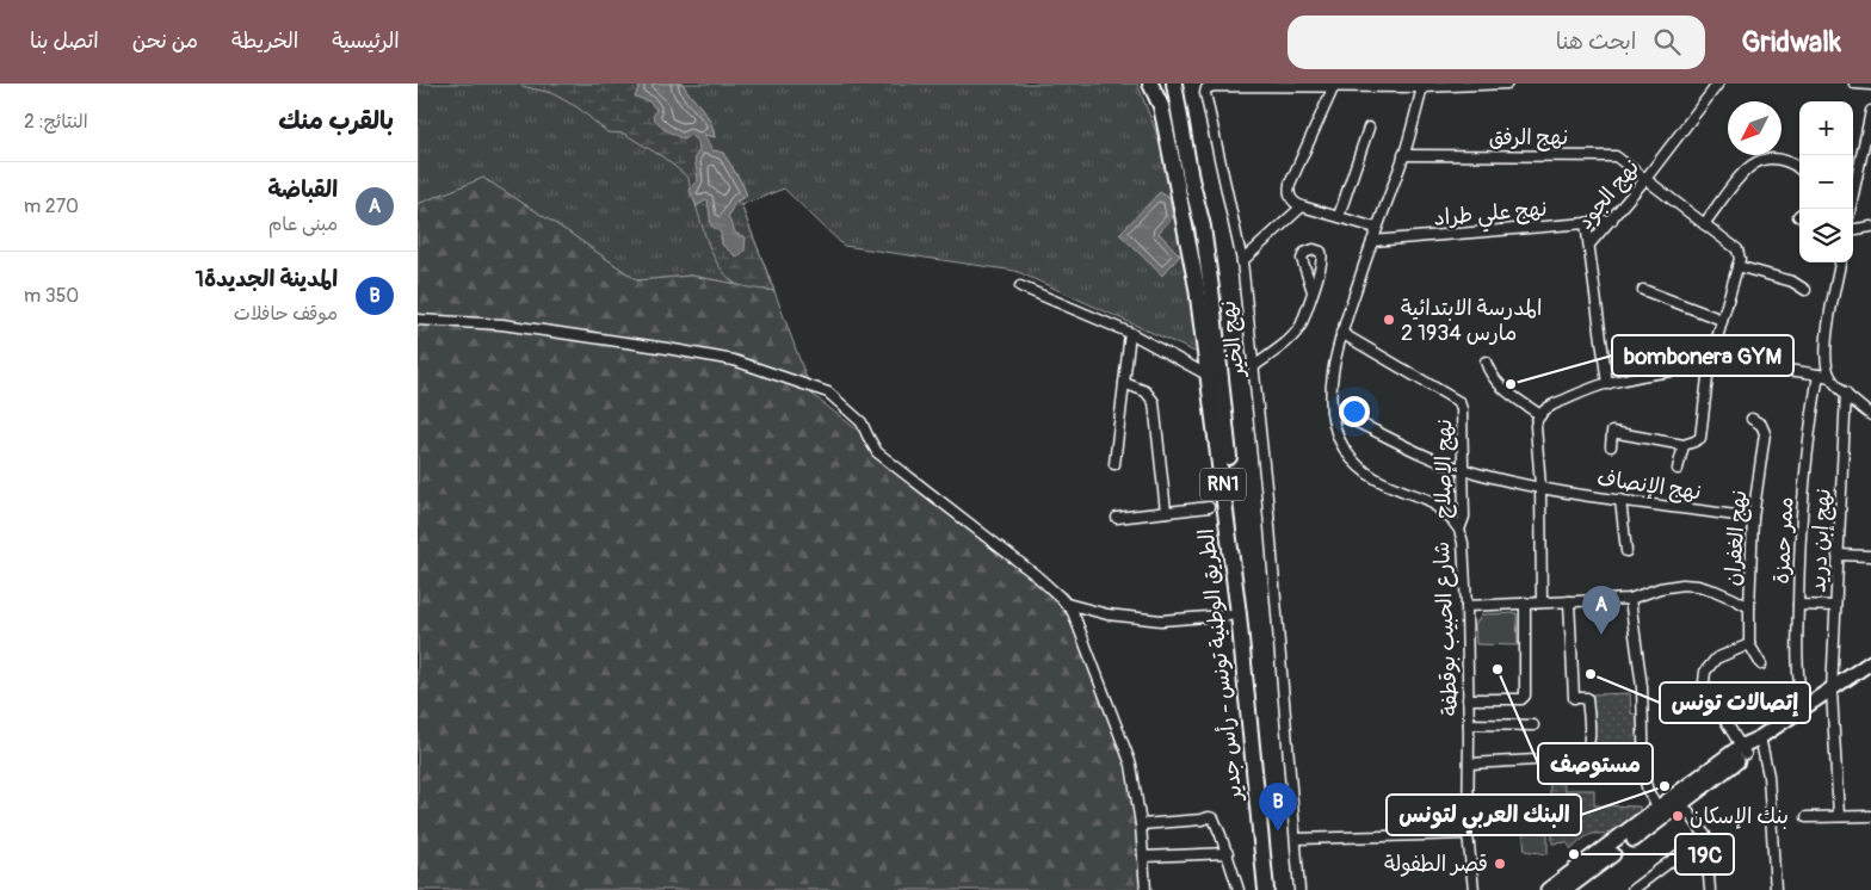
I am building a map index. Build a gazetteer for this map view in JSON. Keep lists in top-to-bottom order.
{
  "streets": {
    "main road": ["RN1", "الطريق الوطنية تونس - رأس جدير"],
    "street": [
      "نهج الرفق",
      "نهج الجود",
      "نهج علي طراد",
      "نهج الخير",
      "نهج الإصلاح",
      "نهج الإنصاف",
      "نهج الغفران",
      "ممر حمزة",
      "نهج إبن دريد",
      "شارع الحبيب بوقطفة"
    ]
  },
  "crossings": [
    ["نهج الرفق", "نهج الجود"],
    ["نهج الرفق", "شارع الحبيب بوقطفة"],
    ["نهج الجود", "نهج علي طراد"],
    ["نهج علي طراد", "شارع الحبيب بوقطفة"],
    ["نهج الخير", "شارع الحبيب بوقطفة"],
    ["نهج الإصلاح", "نهج الإنصاف"],
    ["نهج الإصلاح", "شارع الحبيب بوقطفة"],
    ["نهج الإنصاف", "نهج الغفران"],
    ["نهج الإنصاف", "شارع الحبيب بوقطفة"]
  ],
  "places": [
    "المدرسة الابتدائية 2 مارس 1934",
    "bombonera GYM",
    "مستوصف",
    "إتصالات تونس",
    "البنك العربي لتونس",
    "بنك الإسكان",
    "19C",
    "قصر الطفولة"
  ],
  "north": "bottom left",
  "page": {
    "header": "Gridwalk",
    "search": "ابحث هنا",
    "nav": [
      "الرئيسية",
      "الخريطة",
      "من نحن",
      "اتصل بنا"
    ],
    "heading": ["بالقرب منك", "النتائج: 2"],
    "map_buttons": ["+", "−"],
    "list": [
      {
        "mark": "A",
        "name": "القباضة",
        "note": "مبنى عام",
        "value": "270 m"
      },
      {
        "mark": "B",
        "name": "المدينة الجديدة1",
        "note": "موقف حافلات",
        "value": "350 m"
      }
    ],
    "pins": ["A", "B"]
  }
}
